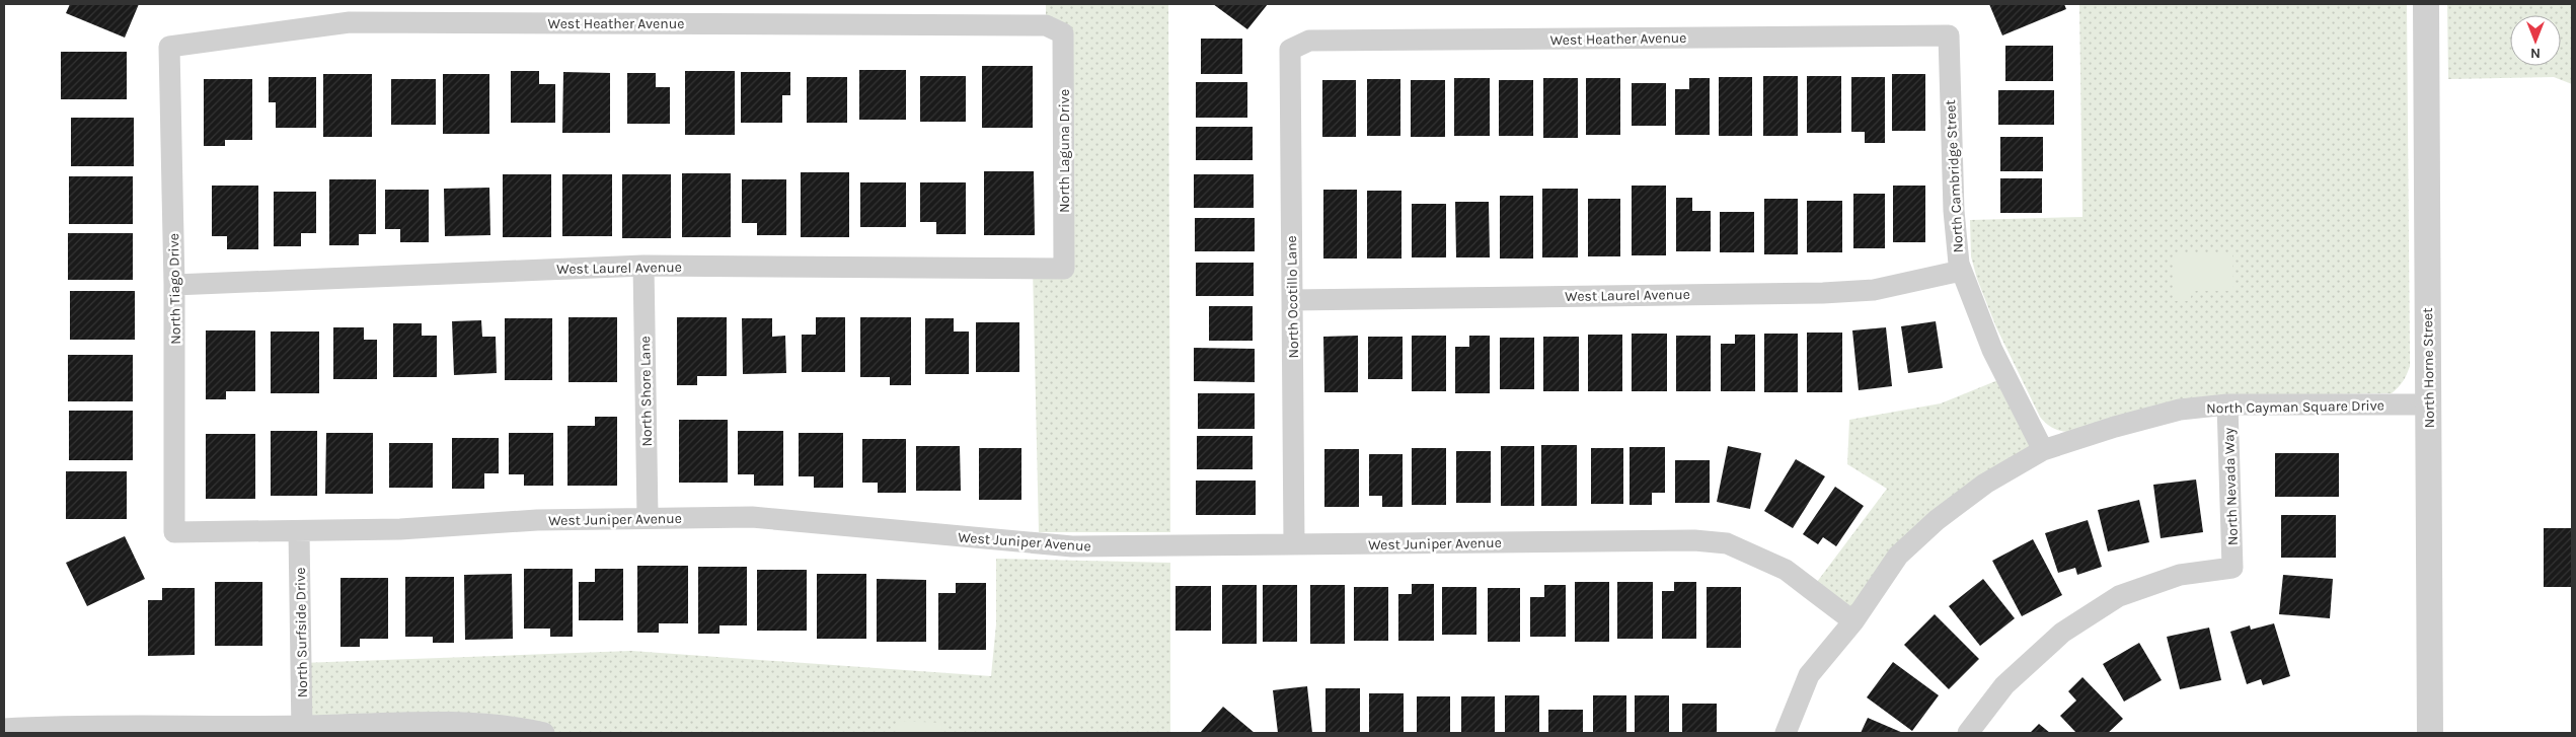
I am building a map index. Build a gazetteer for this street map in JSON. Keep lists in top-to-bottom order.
{
  "streets": {
    "street": [
      "West Heather Avenue",
      "North Laguna Drive",
      "North Cambridge Street",
      "West Laurel Avenue",
      "North Tiago Drive",
      "North Ocotillo Lane",
      "North Horne Street",
      "North Shore Lane",
      "North Cayman Square Drive",
      "North Nevada Way",
      "West Juniper Avenue",
      "North Surfside Drive"
    ]
  },
  "crossings": [
    ["West Heather Avenue", "North Laguna Drive"],
    ["West Heather Avenue", "North Cambridge Street"],
    ["West Heather Avenue", "North Tiago Drive"],
    ["West Heather Avenue", "North Ocotillo Lane"],
    ["North Laguna Drive", "West Laurel Avenue"],
    ["North Cambridge Street", "West Laurel Avenue"],
    ["North Cambridge Street", "North Cayman Square Drive"],
    ["West Laurel Avenue", "North Tiago Drive"],
    ["West Laurel Avenue", "North Ocotillo Lane"],
    ["West Laurel Avenue", "North Shore Lane"],
    ["North Tiago Drive", "West Juniper Avenue"],
    ["North Ocotillo Lane", "West Juniper Avenue"],
    ["North Horne Street", "North Cayman Square Drive"],
    ["North Shore Lane", "West Juniper Avenue"],
    ["North Cayman Square Drive", "North Nevada Way"],
    ["North Cayman Square Drive", "West Juniper Avenue"],
    ["West Juniper Avenue", "North Surfside Drive"]
  ],
  "north": "bottom"
}
